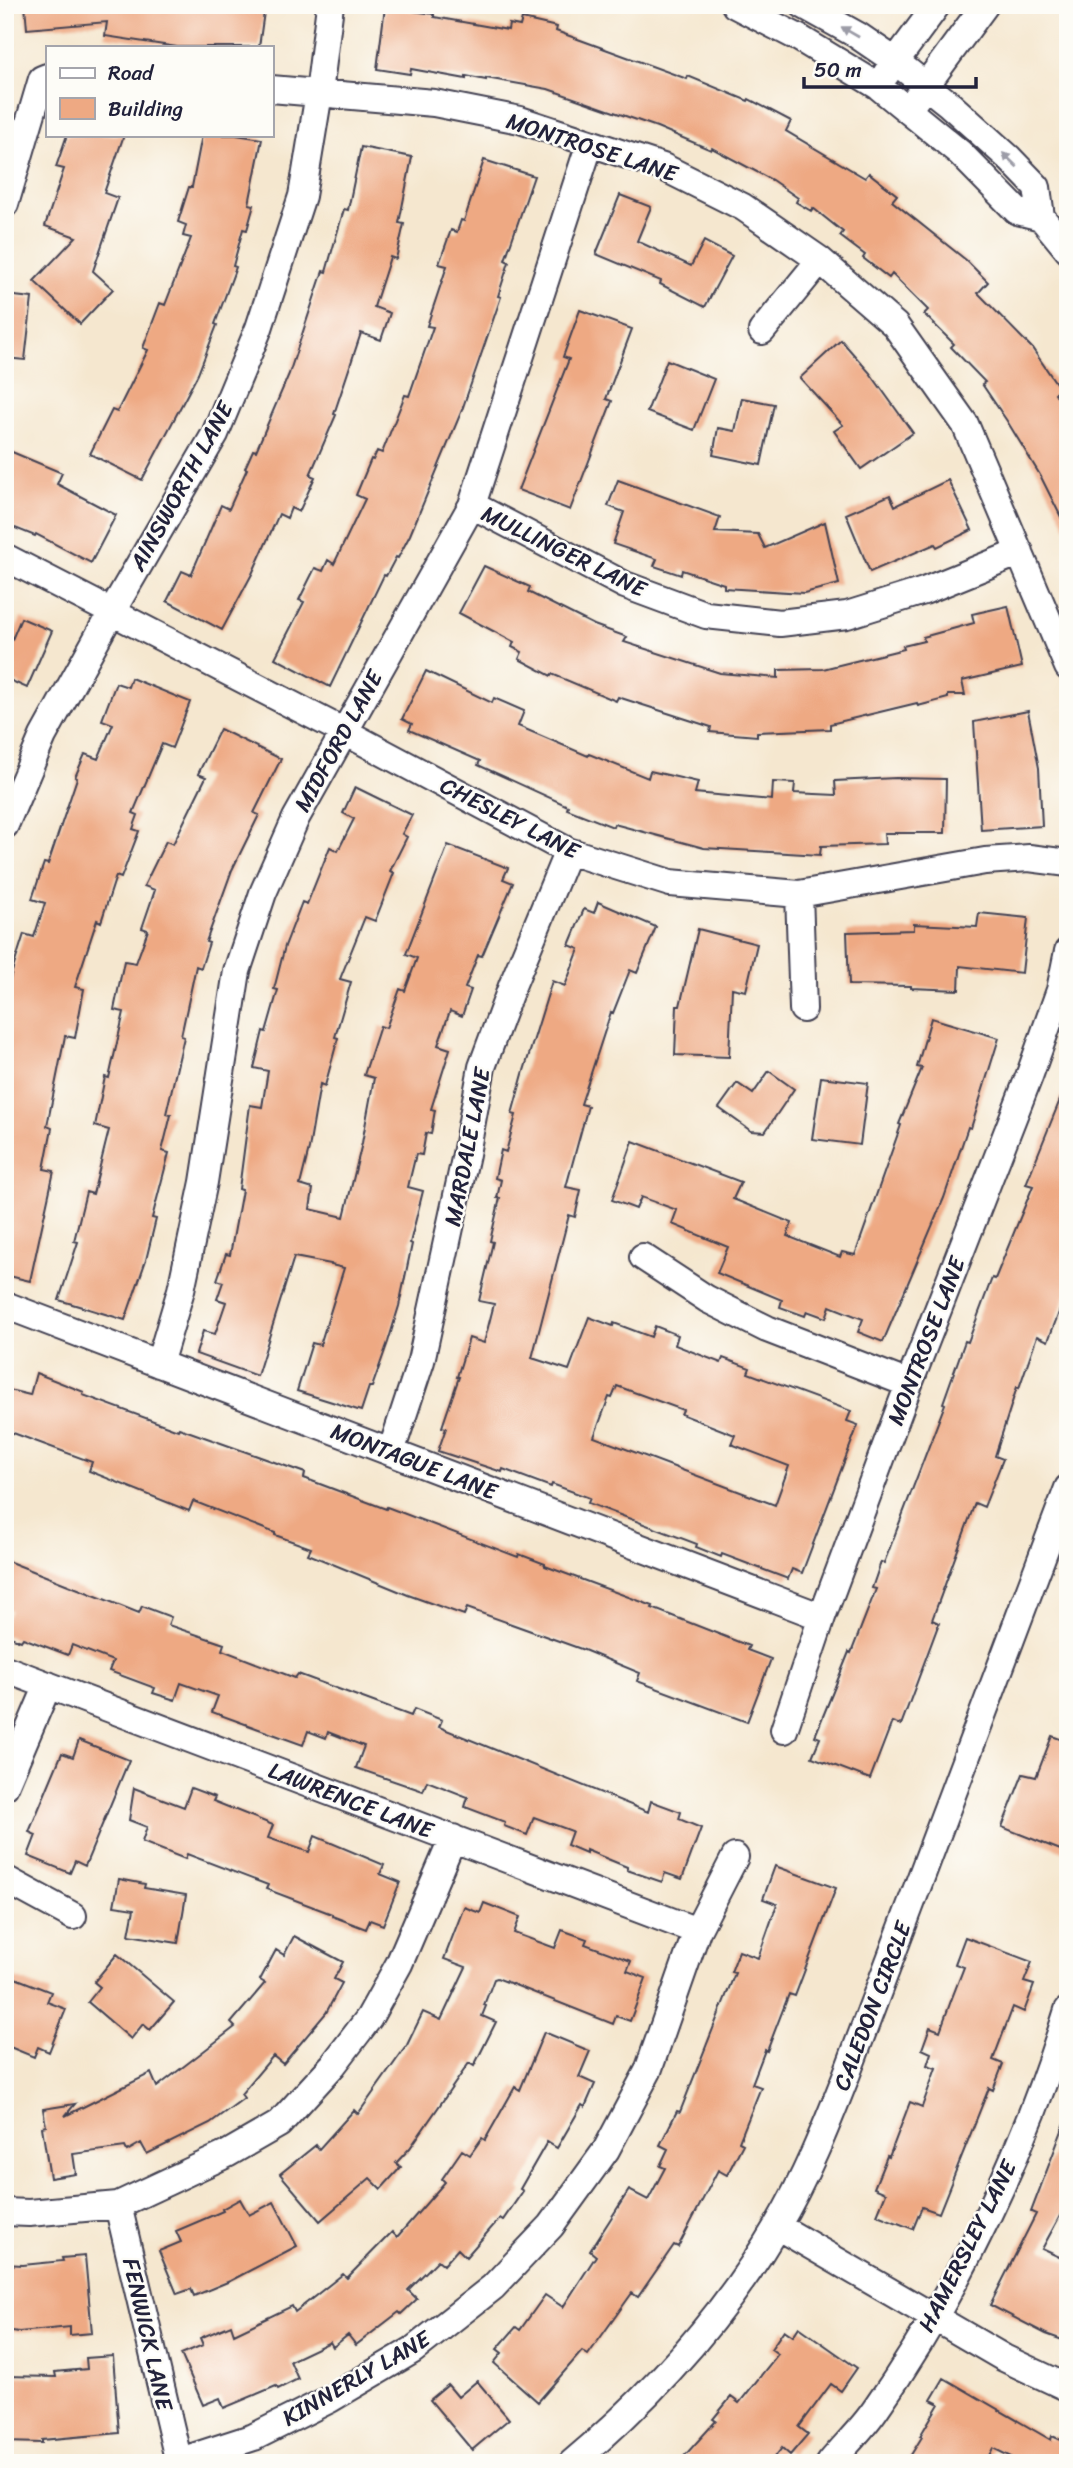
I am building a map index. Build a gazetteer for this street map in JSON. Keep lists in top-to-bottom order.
{
  "streets": {
    "street": [
      "MONTROSE LANE",
      "AINSWORTH LANE",
      "MULLINGER LANE",
      "MIDFORD LANE",
      "CHESLEY LANE",
      "MARDALE LANE",
      "MONTAGUE LANE",
      "LAWRENCE LANE",
      "CALEDON CIRCLE",
      "HAMERSLEY LANE",
      "FENWICK LANE",
      "KINNERLY LANE"
    ]
  },
  "crossings": [
    ["MONTROSE LANE", "AINSWORTH LANE"],
    ["MONTROSE LANE", "MULLINGER LANE"],
    ["MONTROSE LANE", "MIDFORD LANE"],
    ["MONTROSE LANE", "MONTAGUE LANE"],
    ["AINSWORTH LANE", "CHESLEY LANE"],
    ["MULLINGER LANE", "MIDFORD LANE"],
    ["MIDFORD LANE", "CHESLEY LANE"],
    ["MIDFORD LANE", "MONTAGUE LANE"],
    ["CHESLEY LANE", "MARDALE LANE"],
    ["MARDALE LANE", "MONTAGUE LANE"],
    ["LAWRENCE LANE", "KINNERLY LANE"],
    ["FENWICK LANE", "KINNERLY LANE"]
  ],
  "legend": ["Road", "Building"],
  "scale_bar": "50 m"
}
